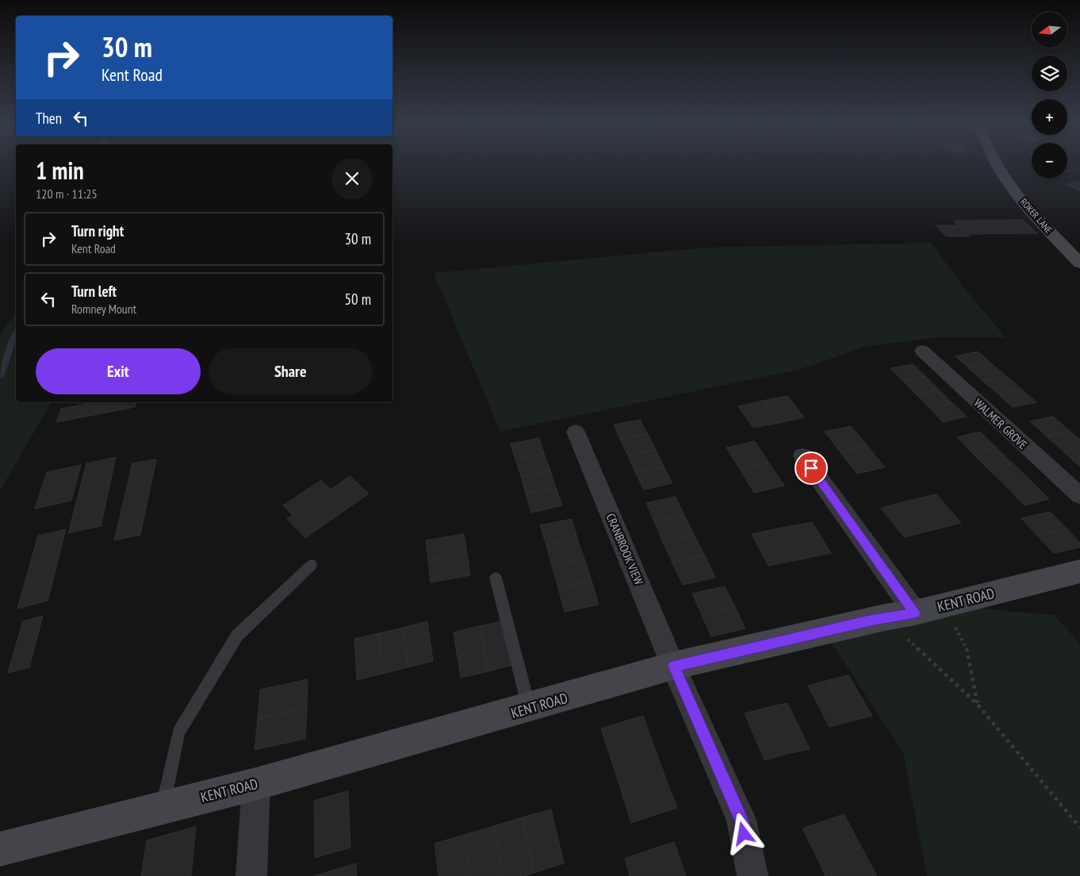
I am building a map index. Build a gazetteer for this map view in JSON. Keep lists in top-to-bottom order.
{
  "streets": {
    "street": [
      "ROKER LANE",
      "WALMER GROVE",
      "CRANBROOK VIEW",
      "KENT ROAD"
    ]
  },
  "crossings": [
    ["CRANBROOK VIEW", "KENT ROAD"]
  ],
  "north": "left",
  "page": {
    "map_buttons": ["+", "−"],
    "turn": ["30 m", "Kent Road"],
    "then": "Then",
    "heading": ["1 min", "120 m · 11:25"],
    "list": [
      {
        "name": "Turn right",
        "note": "Kent Road",
        "value": "30 m"
      },
      {
        "name": "Turn left",
        "note": "Romney Mount",
        "value": "50 m"
      }
    ],
    "buttons": ["Exit", "Share"]
  }
}
